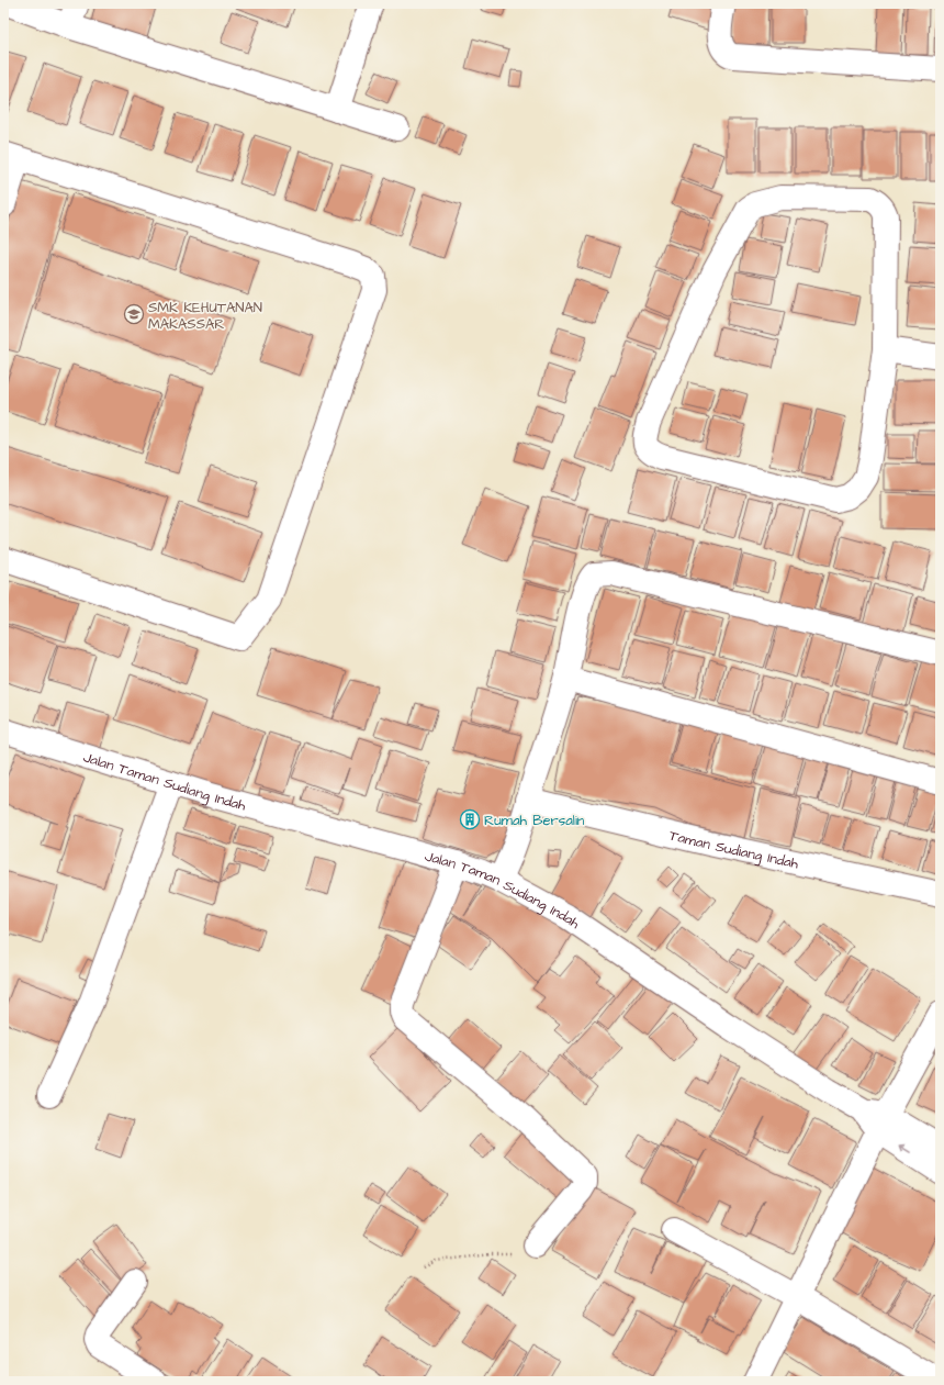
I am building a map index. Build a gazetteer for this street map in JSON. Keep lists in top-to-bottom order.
{
  "streets": {
    "street": ["Jalan Taman Sudiang Indah", "Taman Sudiang Indah"]
  },
  "places": {
    "school or university": ["SMK KEHUTANAN MAKASSAR"],
    "building": ["Rumah Bersalin"]
  }
}
